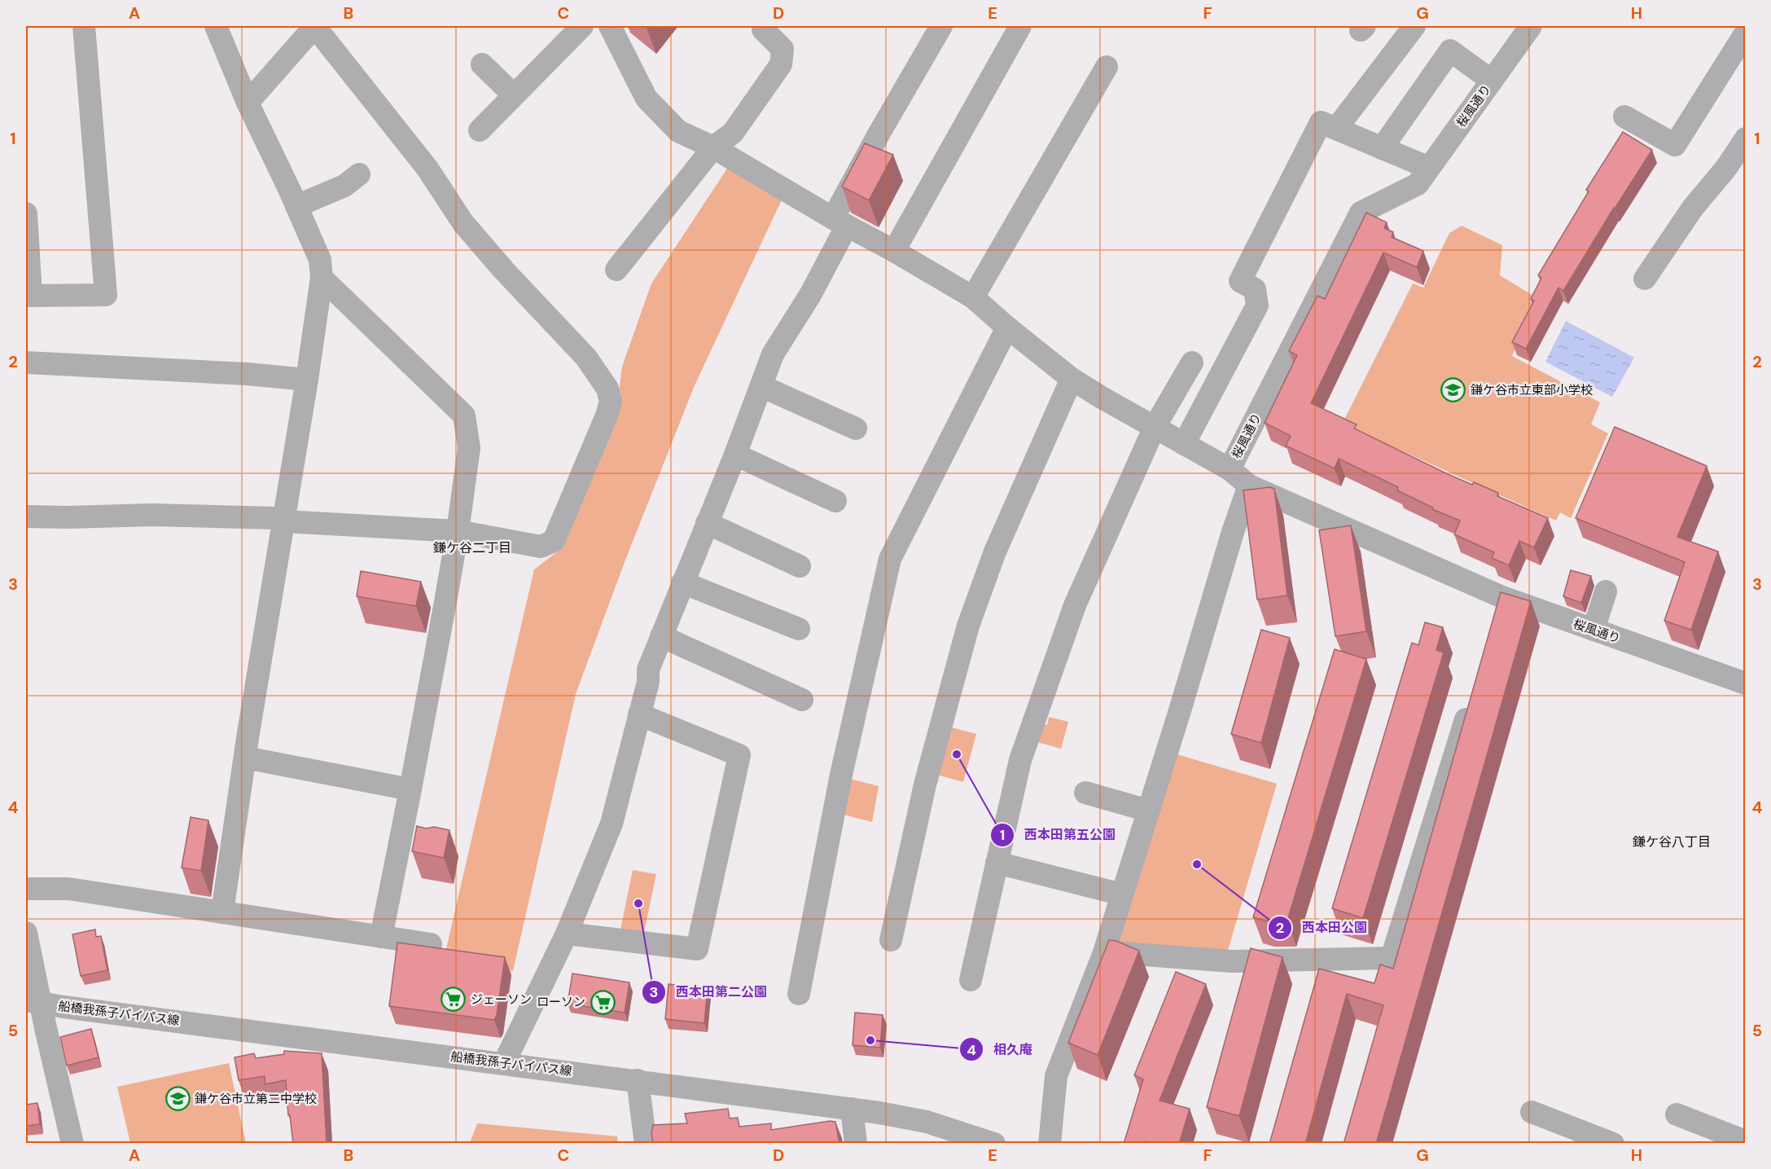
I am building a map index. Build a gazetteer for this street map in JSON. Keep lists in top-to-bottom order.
{
  "streets": {
    "street": ["桜風通り", "船橋我孫子バイパス線"]
  },
  "districts": ["鎌ケ谷二丁目", "鎌ケ谷八丁目"],
  "places": {
    "school or university": ["鎌ケ谷市立東部小学校", "鎌ケ谷市立第二中学校"],
    "other": [
      "西本田第五公園",
      "西本田公園",
      "西本田第二公園",
      "相久庵"
    ],
    "supermarket": ["ジェーソン", "ローソン"]
  },
  "grid": {
    "columns": [
      "A",
      "B",
      "C",
      "D",
      "E",
      "F",
      "G",
      "H"
    ],
    "rows": [
      "1",
      "2",
      "3",
      "4",
      "5"
    ]
  }
}
